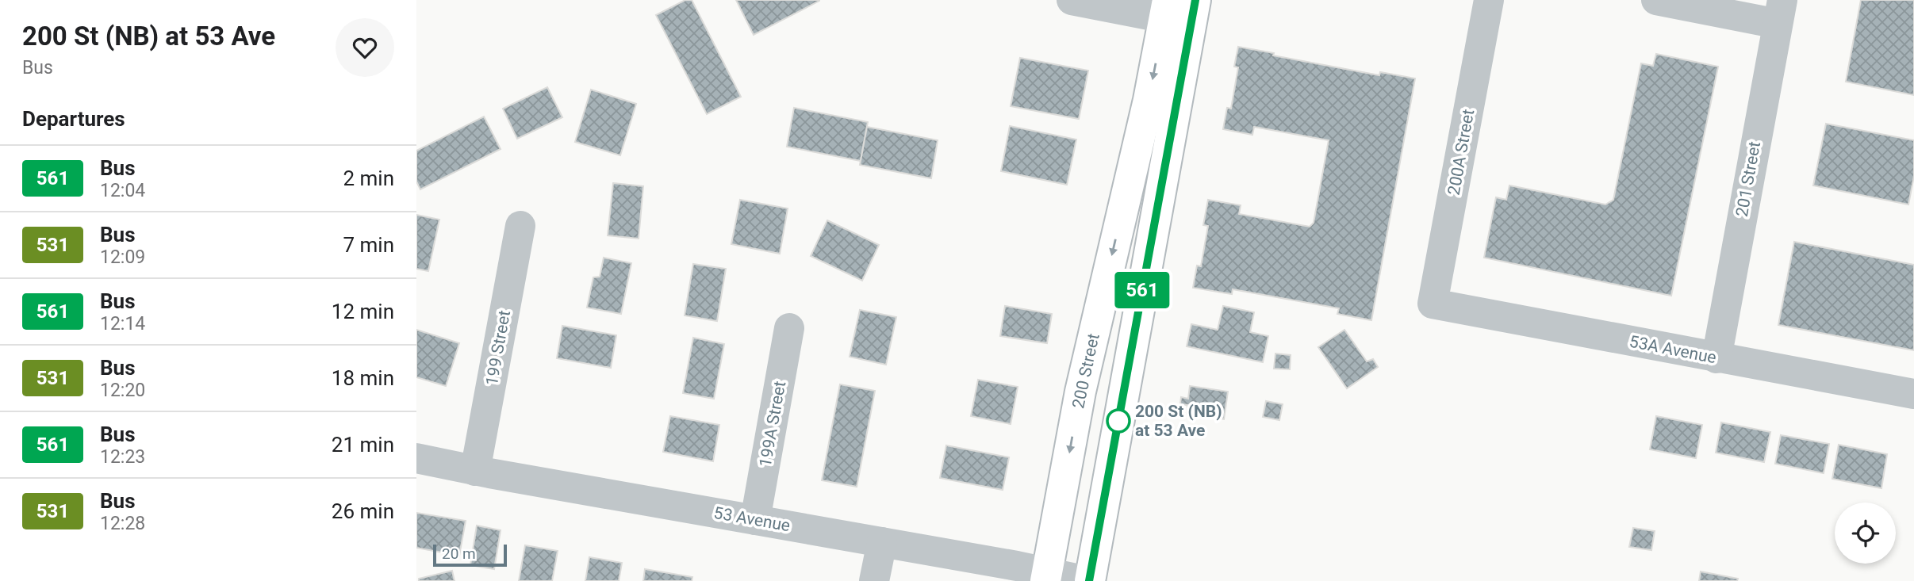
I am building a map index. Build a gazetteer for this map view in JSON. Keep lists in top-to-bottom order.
{
  "streets": {
    "main road": ["200 Street"],
    "street": [
      "200A Street",
      "201 Street",
      "199 Street",
      "53A Avenue",
      "199A Street",
      "53 Avenue"
    ]
  },
  "crossings": [
    ["200A Street", "53A Avenue"],
    ["201 Street", "53A Avenue"],
    ["199 Street", "53 Avenue"],
    ["200 Street", "53 Avenue"],
    ["199A Street", "53 Avenue"]
  ],
  "places": ["200 St (NB) at 53 Ave"],
  "lines": ["bus line 561"],
  "scale_bar": "20 m",
  "page": {
    "heading": [
      ["200 St (NB) at 53 Ave", "Bus"],
      "Departures"
    ],
    "on_map": "561",
    "list": [
      {
        "mark": "561",
        "name": "Bus",
        "note": "12:04",
        "value": "2 min"
      },
      {
        "mark": "531",
        "name": "Bus",
        "note": "12:09",
        "value": "7 min"
      },
      {
        "mark": "561",
        "name": "Bus",
        "note": "12:14",
        "value": "12 min"
      },
      {
        "mark": "531",
        "name": "Bus",
        "note": "12:20",
        "value": "18 min"
      },
      {
        "mark": "561",
        "name": "Bus",
        "note": "12:23",
        "value": "21 min"
      },
      {
        "mark": "531",
        "name": "Bus",
        "note": "12:28",
        "value": "26 min"
      }
    ],
    "scale": "20 m"
  }
}
